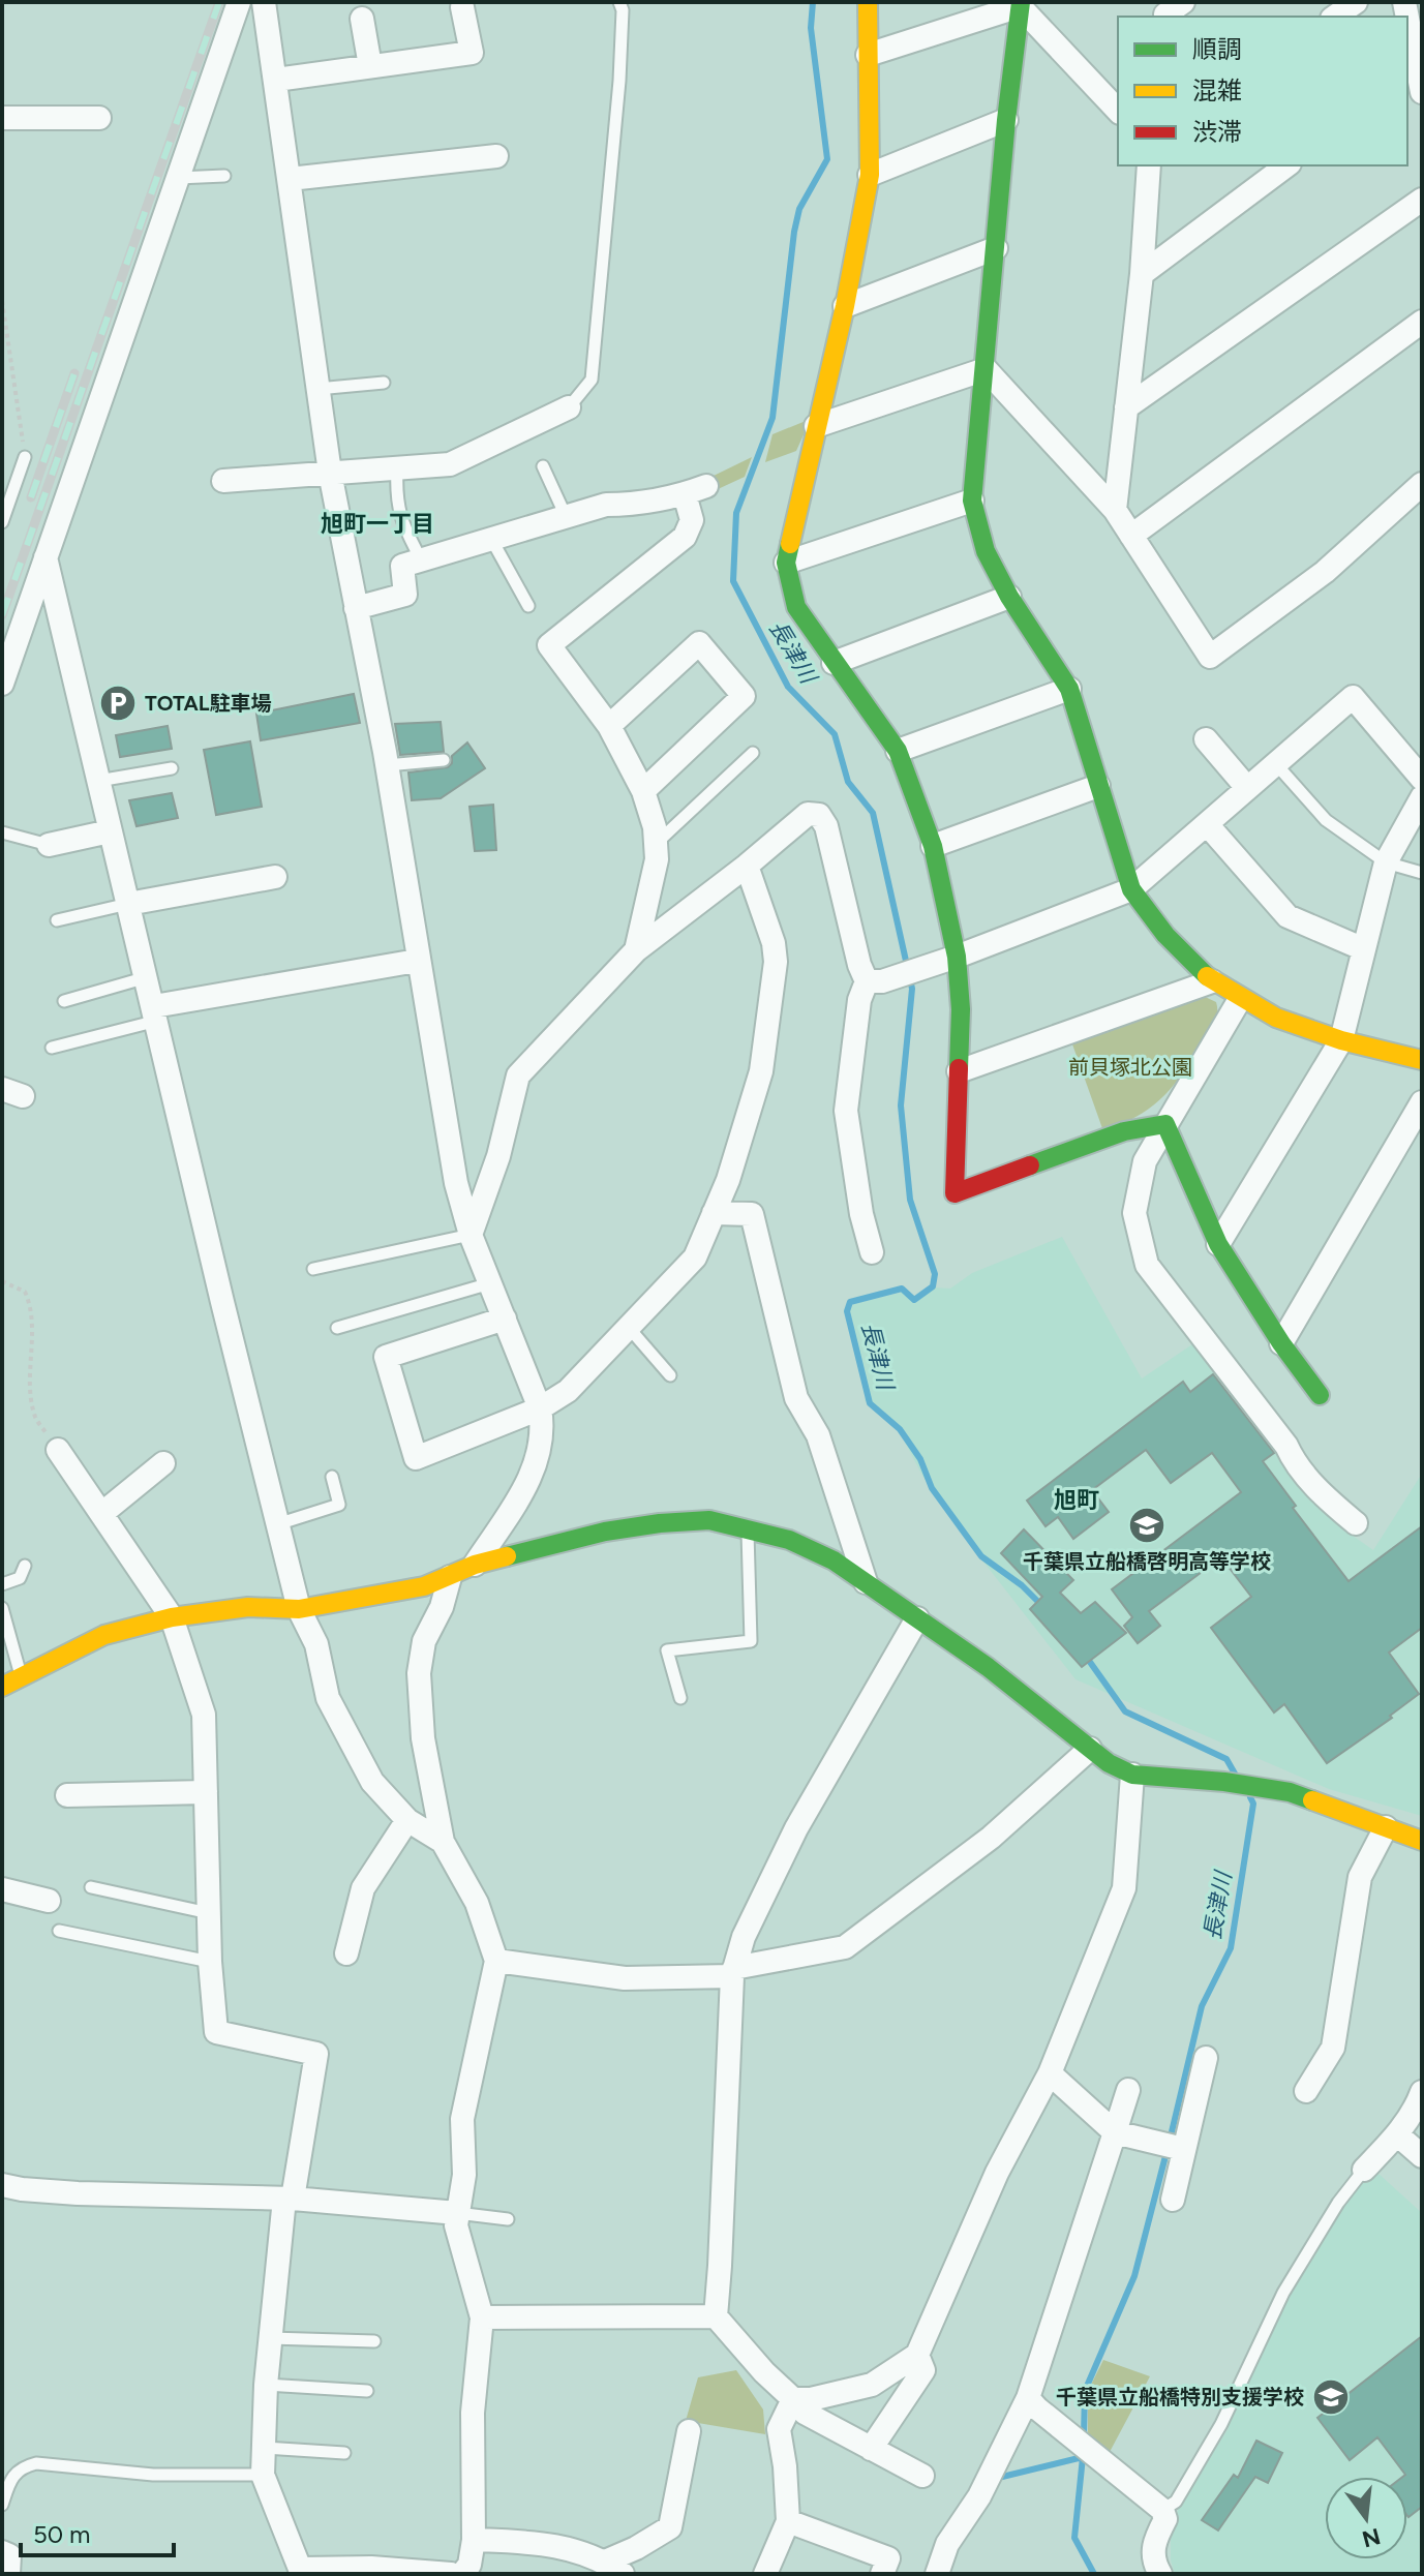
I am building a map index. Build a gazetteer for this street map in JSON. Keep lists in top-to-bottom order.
{
  "districts": ["旭町一丁目", "旭町"],
  "water": ["長津川"],
  "parks": ["前貝塚北公園"],
  "places": {
    "parking": ["TOTAL駐車場"],
    "school or university": ["千葉県立船橋啓明高等学校", "千葉県立船橋特別支援学校"]
  },
  "legend": ["順調", "混雑", "渋滞"],
  "scale_bar": "50 m",
  "north": "bottom"
}
